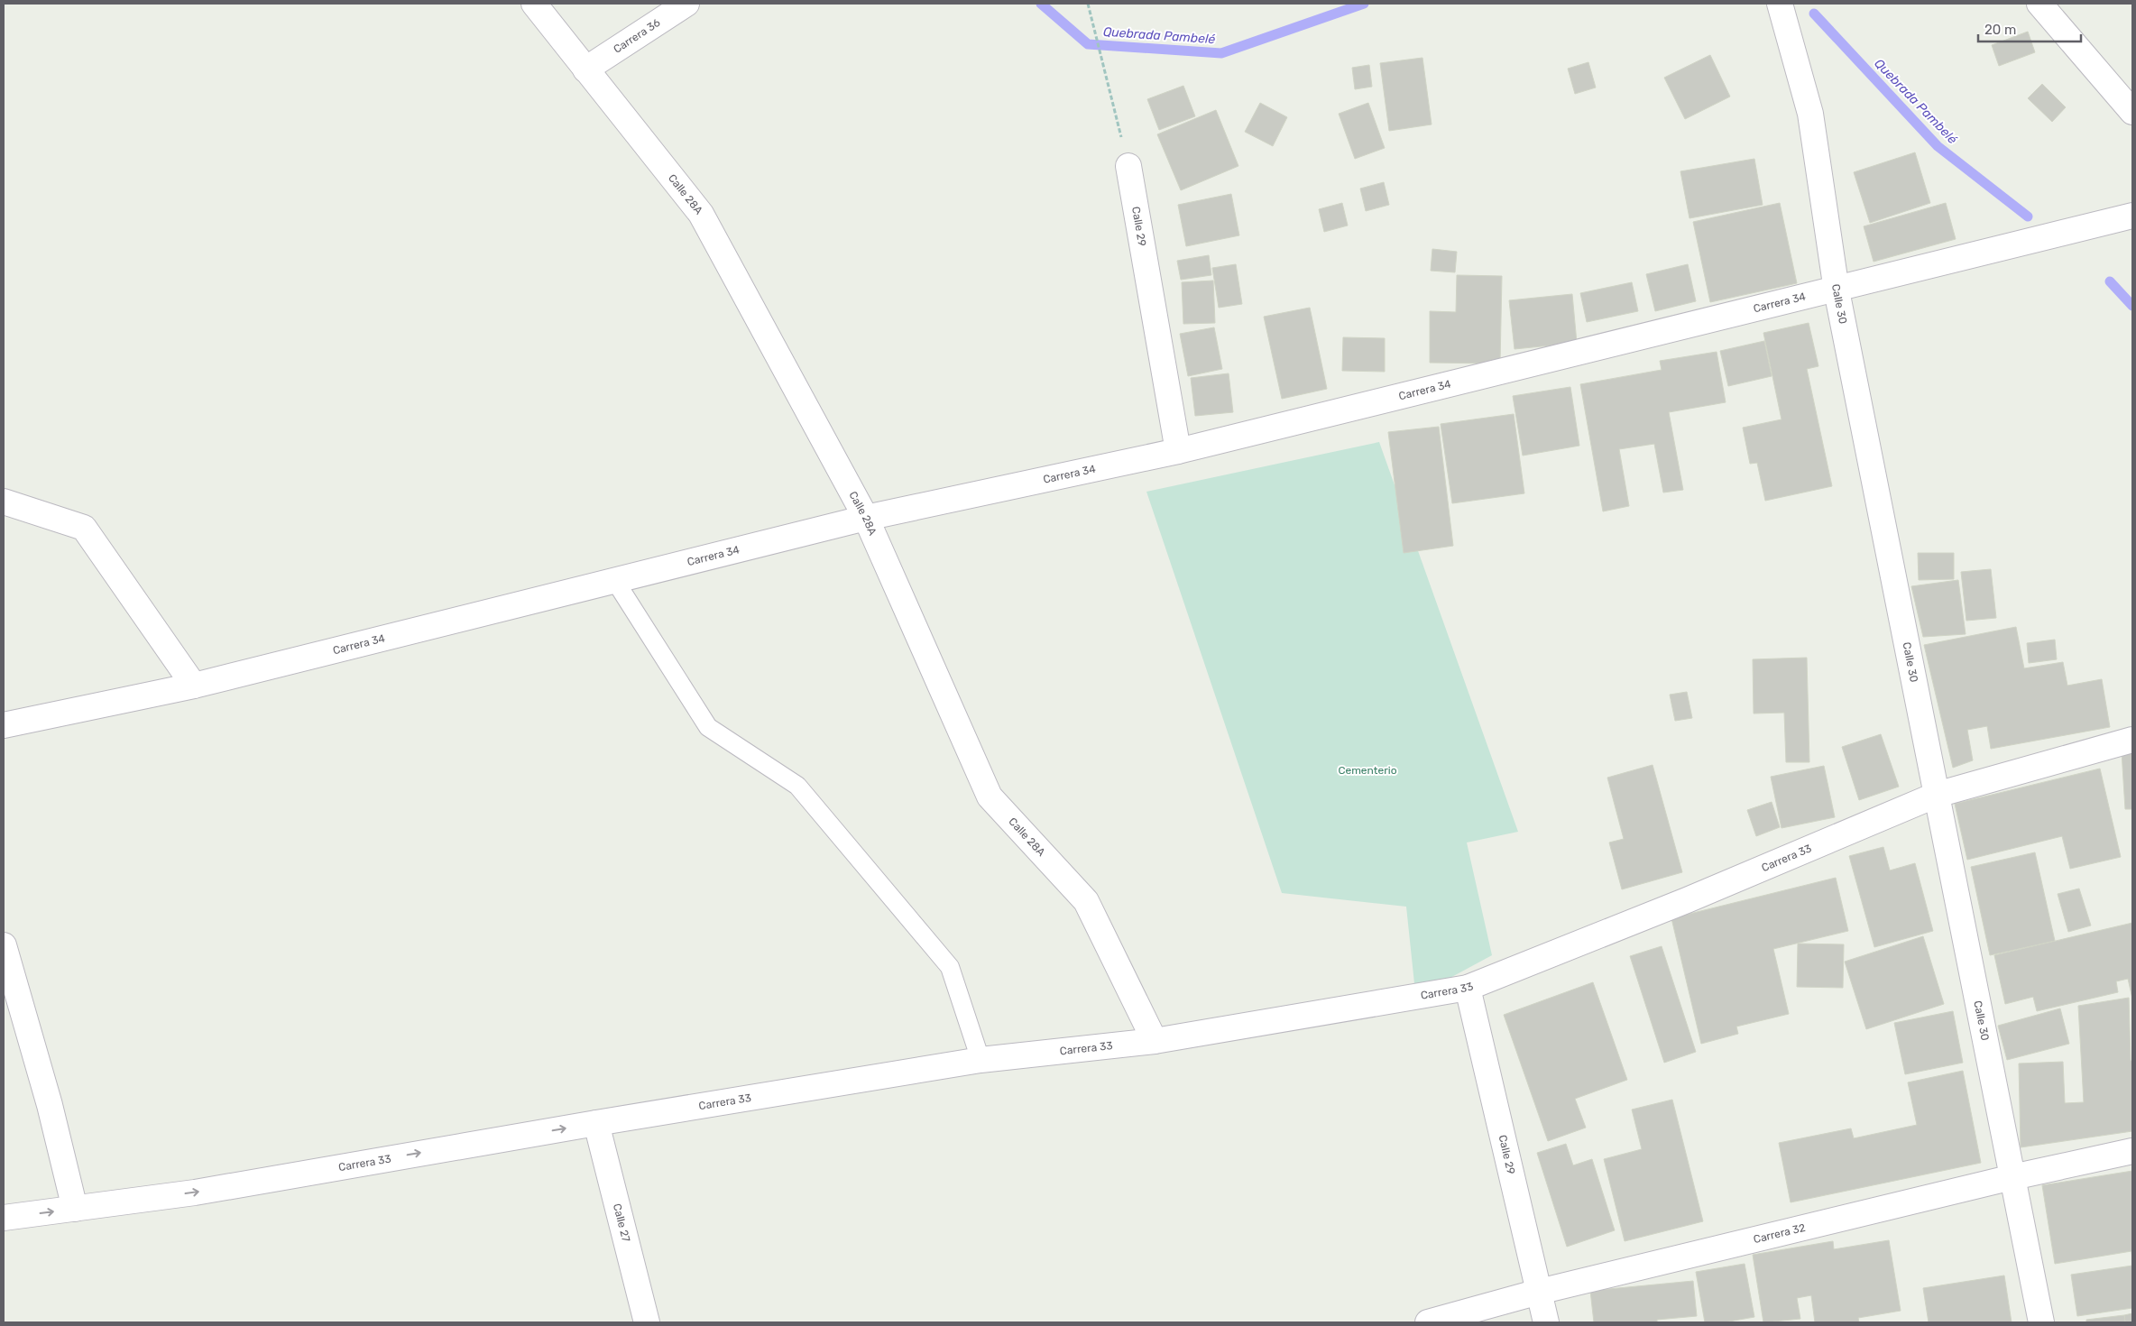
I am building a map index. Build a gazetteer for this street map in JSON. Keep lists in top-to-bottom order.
{
  "streets": {
    "street": [
      "Carrera 36",
      "Calle 28A",
      "Calle 29",
      "Carrera 34",
      "Calle 30",
      "Carrera 33",
      "Calle 27",
      "Carrera 32"
    ]
  },
  "crossings": [
    ["Carrera 36", "Calle 28A"],
    ["Calle 28A", "Carrera 34"],
    ["Calle 28A", "Carrera 33"],
    ["Calle 29", "Carrera 34"],
    ["Calle 29", "Carrera 33"],
    ["Calle 29", "Carrera 32"],
    ["Carrera 34", "Calle 30"],
    ["Calle 30", "Carrera 33"],
    ["Calle 30", "Carrera 32"],
    ["Carrera 33", "Calle 27"]
  ],
  "water": ["Quebrada Pambelé"],
  "parks": ["Cementerio"],
  "scale_bar": "20 m"
}
